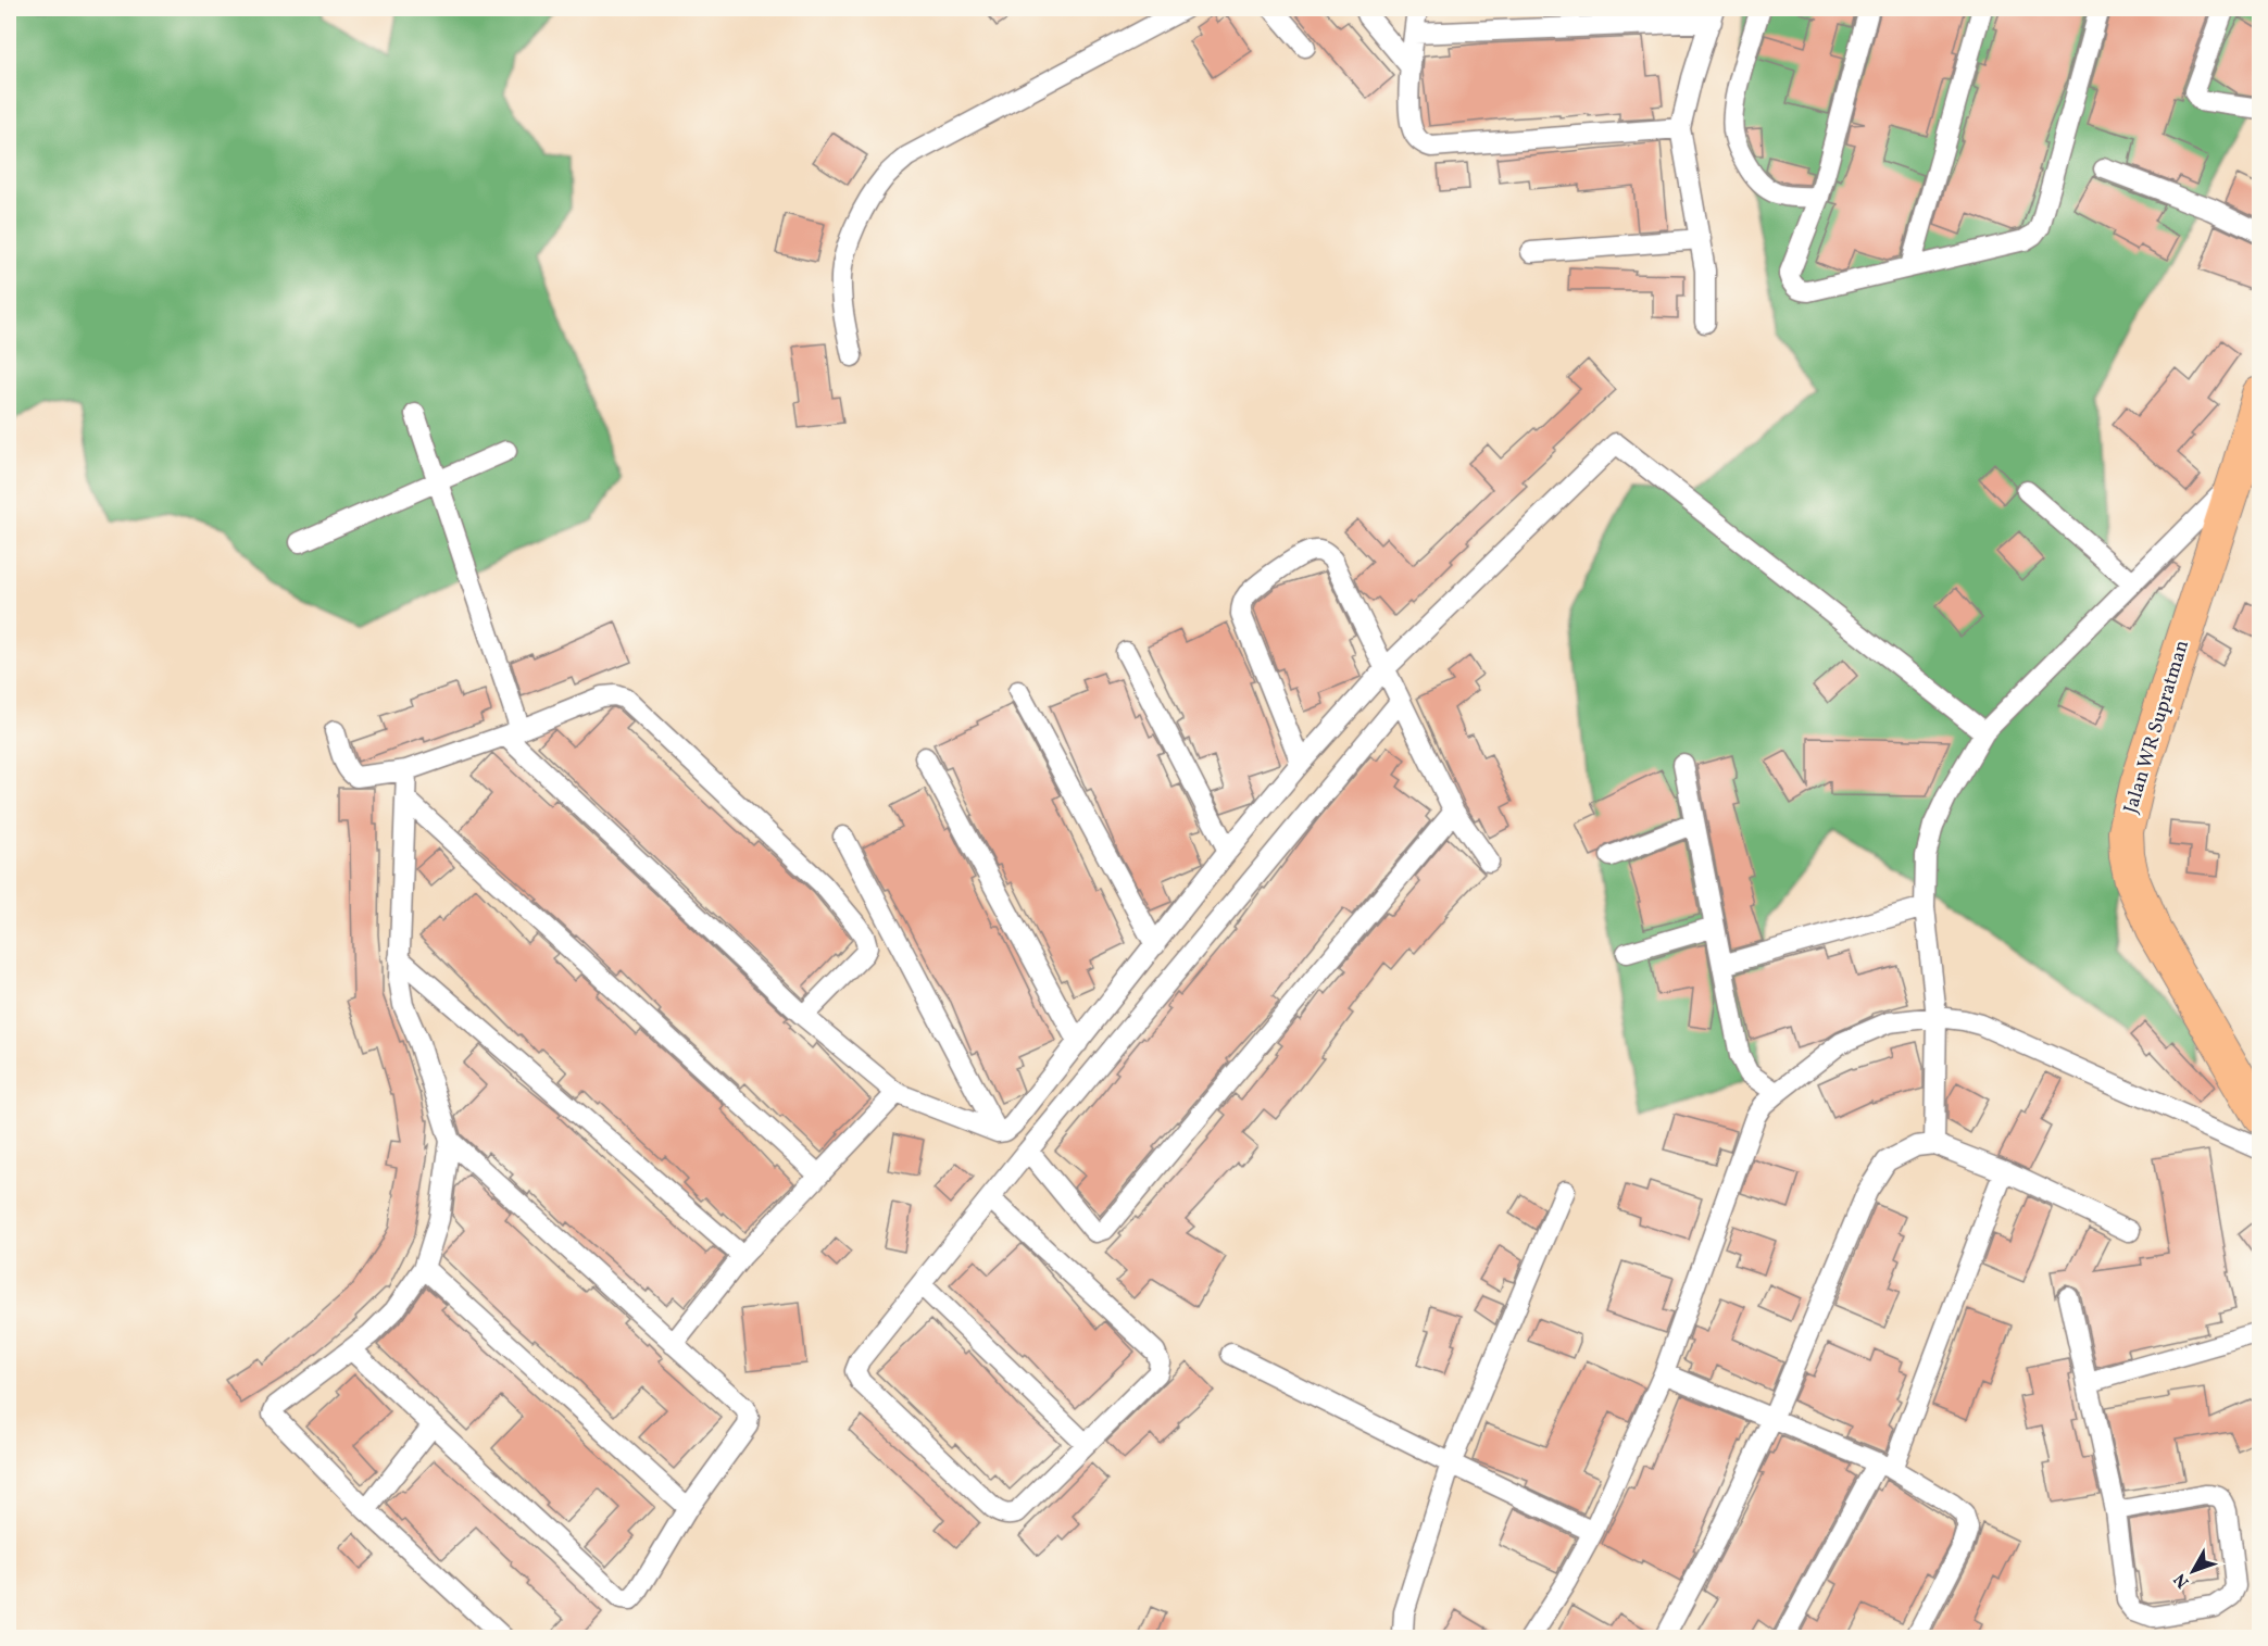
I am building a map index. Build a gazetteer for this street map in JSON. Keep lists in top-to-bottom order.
{
  "streets": {
    "highway": ["Jalan WR Supratman"]
  },
  "north": "bottom left"
}
